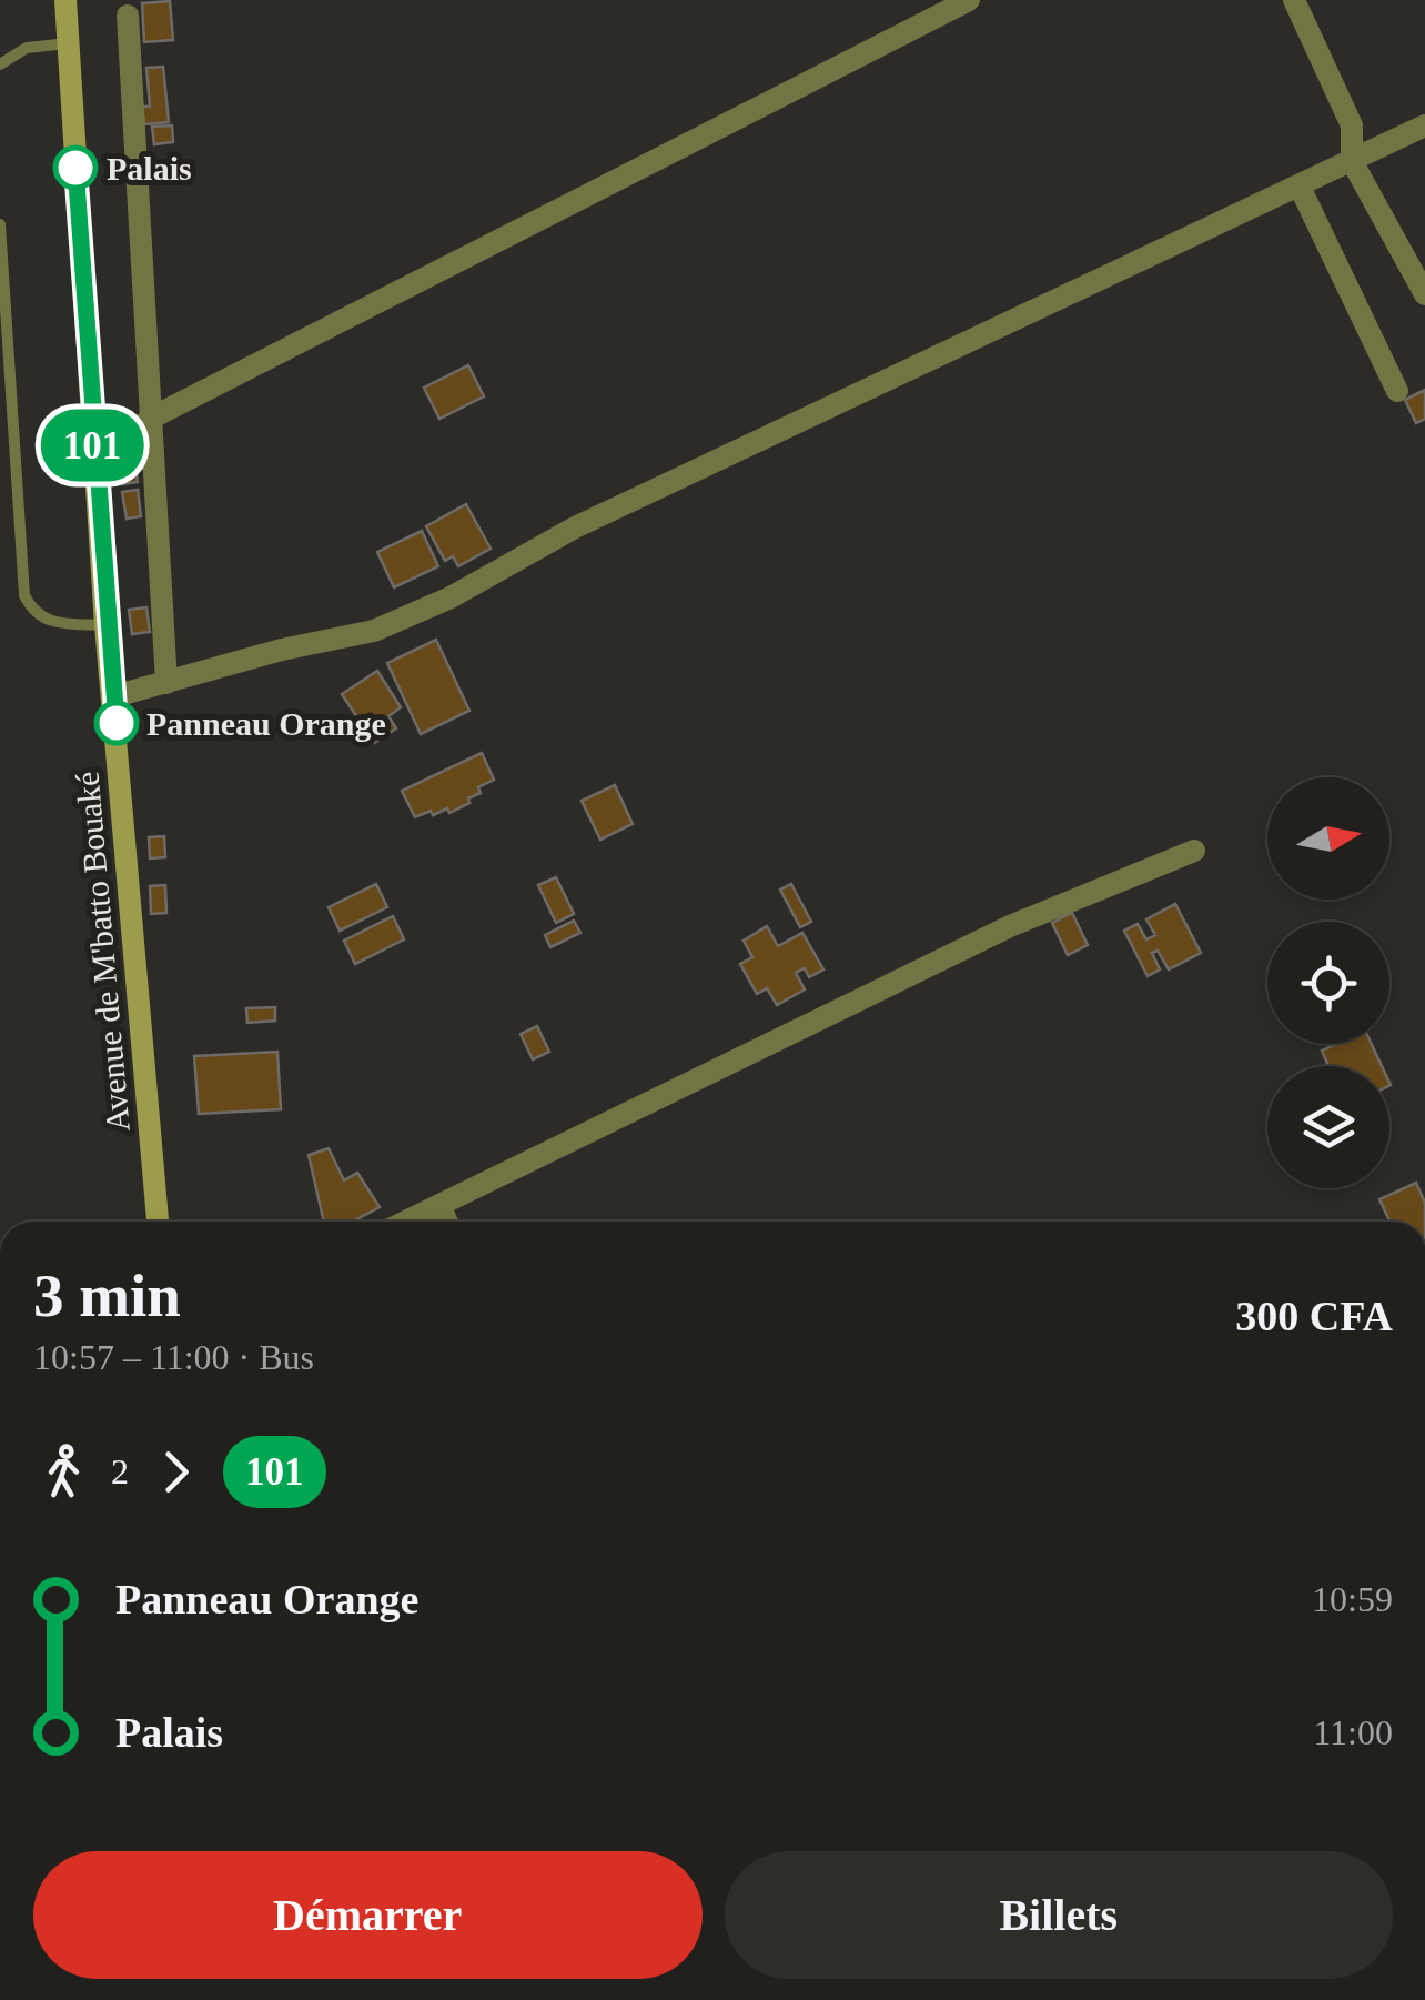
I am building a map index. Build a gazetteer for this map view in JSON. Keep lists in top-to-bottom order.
{
  "streets": {
    "street": ["Avenue de M'batto Bouaké"]
  },
  "places": ["Palais", "Panneau Orange"],
  "lines": ["bus line 101"],
  "north": "right",
  "page": {
    "on_map": "101",
    "heading": ["3 min", "10:57 – 11:00 · Bus", "300 CFA"],
    "legs": ["2", "101"],
    "list": [
      {
        "name": "Panneau Orange",
        "value": "10:59"
      },
      {
        "name": "Palais",
        "value": "11:00"
      }
    ],
    "buttons": ["Démarrer", "Billets"]
  }
}
